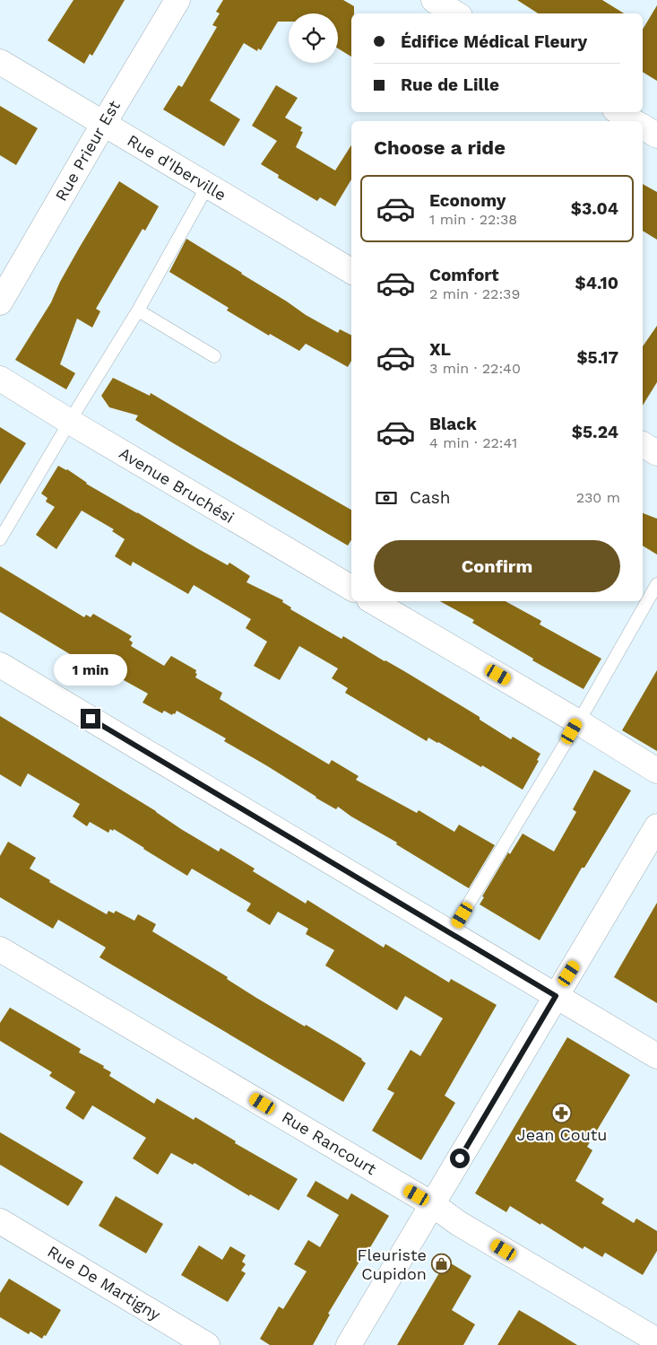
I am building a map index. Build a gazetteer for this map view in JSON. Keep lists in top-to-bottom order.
{
  "streets": {
    "street": [
      "Rue Prieur Est",
      "Rue d'Iberville",
      "Avenue Bruchési",
      "Rue Rancourt",
      "Rue De Martigny"
    ]
  },
  "crossings": [
    ["Rue Prieur Est", "Rue d'Iberville"]
  ],
  "places": {
    "pharmacy": ["Jean Coutu"],
    "shop": ["Fleuriste Cupidon"]
  },
  "page": {
    "banner": ["Édifice Médical Fleury", "Rue de Lille"],
    "heading": "Choose a ride",
    "list": [
      {
        "name": "Economy",
        "note": "1 min · 22:38",
        "value": "$3.04"
      },
      {
        "name": "Comfort",
        "note": "2 min · 22:39",
        "value": "$4.10"
      },
      {
        "name": "XL",
        "note": "3 min · 22:40",
        "value": "$5.17"
      },
      {
        "name": "Black",
        "note": "4 min · 22:41",
        "value": "$5.24"
      }
    ],
    "pay": ["Cash", "230 m"],
    "buttons": "Confirm",
    "bubble": "1 min"
  }
}
